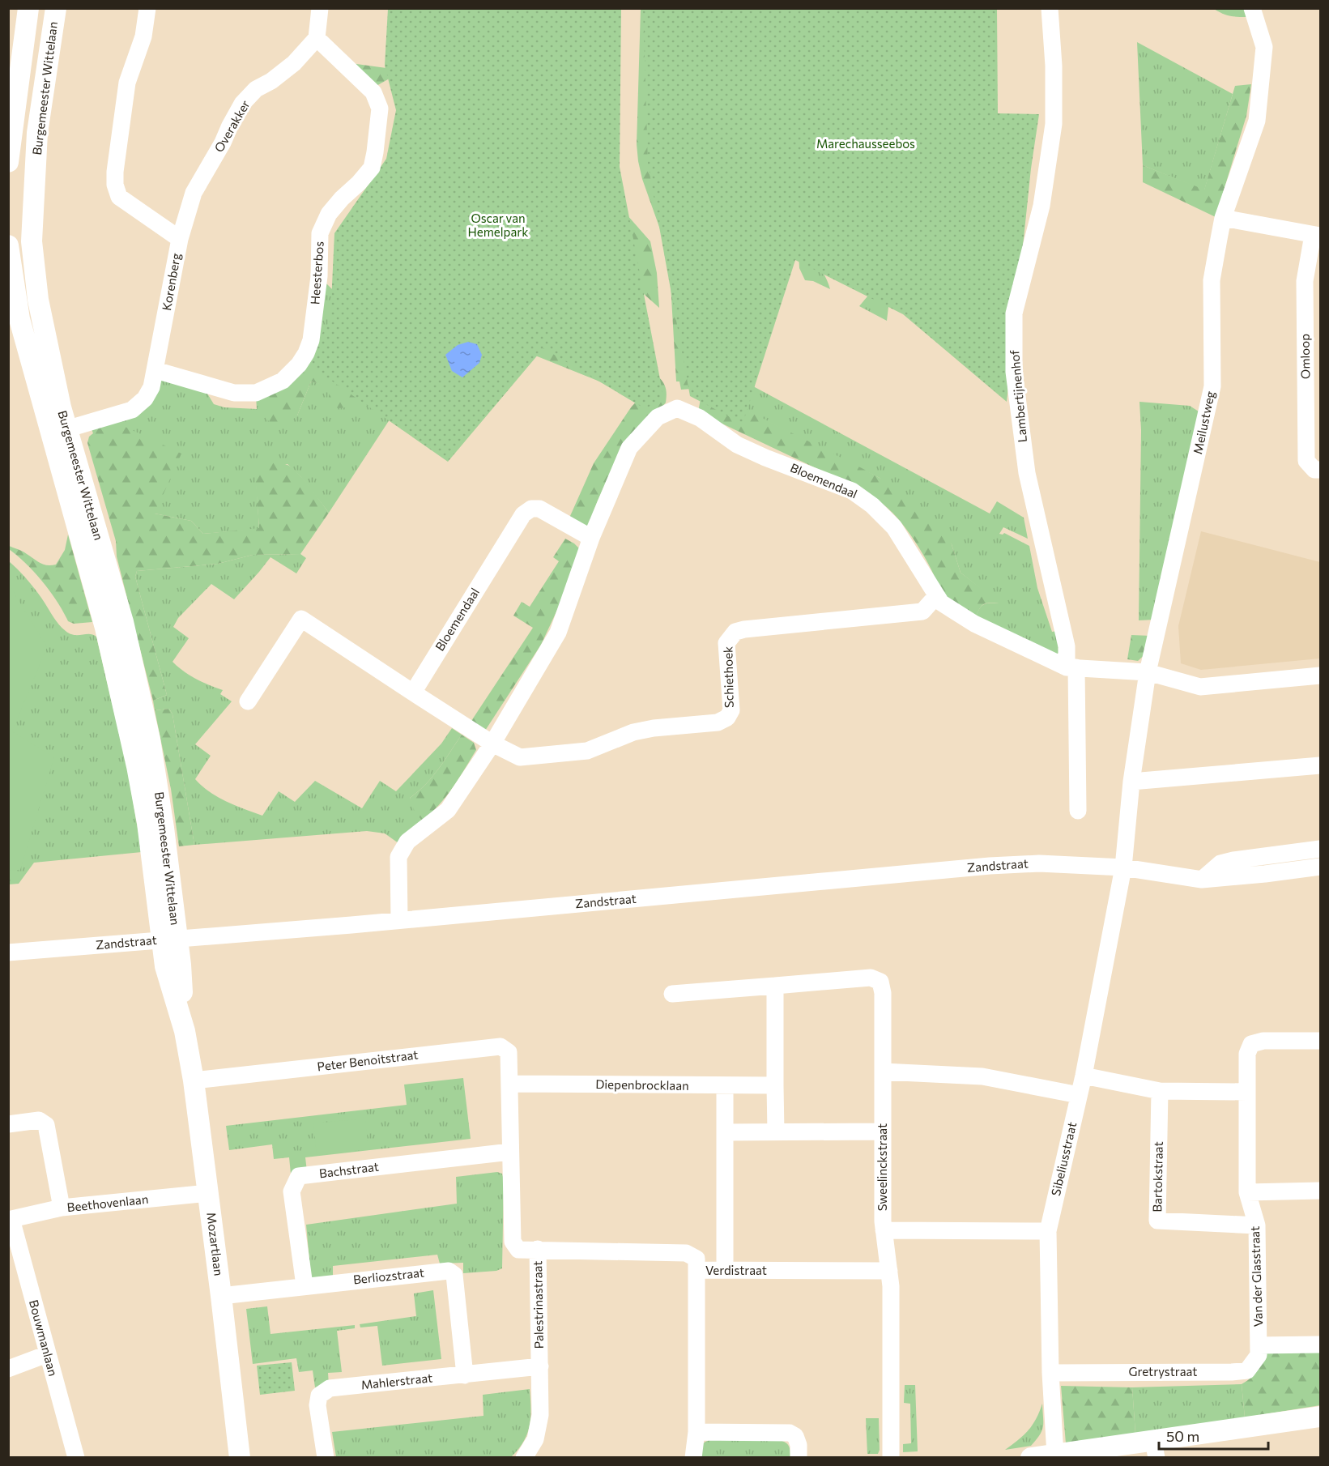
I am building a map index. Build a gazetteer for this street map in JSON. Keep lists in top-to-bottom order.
{
  "streets": {
    "street": [
      "Burgemeester Wittelaan",
      "Overakker",
      "Heesterbos",
      "Korenberg",
      "Omloop",
      "Lambertijnenhof",
      "Meilustweg",
      "Bloemendaal",
      "Schiethoek",
      "Zandstraat",
      "Peter Benoitstraat",
      "Diepenbrocklaan",
      "Sibeliusstraat",
      "Sweelinckstraat",
      "Bachstraat",
      "Bartokstraat",
      "Beethovenlaan",
      "Mozartlaan",
      "Verdistraat",
      "Berliozstraat",
      "Van der Glasstraat",
      "Palestrinastraat",
      "Bouwmanlaan",
      "Gretrystraat",
      "Mahlerstraat"
    ]
  },
  "crossings": [
    ["Burgemeester Wittelaan", "Korenberg"],
    ["Burgemeester Wittelaan", "Zandstraat"],
    ["Burgemeester Wittelaan", "Mozartlaan"],
    ["Overakker", "Heesterbos"],
    ["Overakker", "Korenberg"],
    ["Heesterbos", "Korenberg"],
    ["Lambertijnenhof", "Bloemendaal"],
    ["Meilustweg", "Bloemendaal"],
    ["Meilustweg", "Zandstraat"],
    ["Meilustweg", "Sibeliusstraat"],
    ["Bloemendaal", "Schiethoek"],
    ["Bloemendaal", "Zandstraat"],
    ["Zandstraat", "Sibeliusstraat"],
    ["Zandstraat", "Mozartlaan"],
    ["Peter Benoitstraat", "Diepenbrocklaan"],
    ["Peter Benoitstraat", "Mozartlaan"],
    ["Peter Benoitstraat", "Palestrinastraat"],
    ["Diepenbrocklaan", "Palestrinastraat"],
    ["Sibeliusstraat", "Gretrystraat"],
    ["Sweelinckstraat", "Verdistraat"],
    ["Bachstraat", "Berliozstraat"],
    ["Bachstraat", "Palestrinastraat"],
    ["Bartokstraat", "Van der Glasstraat"],
    ["Beethovenlaan", "Mozartlaan"],
    ["Beethovenlaan", "Bouwmanlaan"],
    ["Mozartlaan", "Berliozstraat"],
    ["Verdistraat", "Palestrinastraat"],
    ["Berliozstraat", "Mahlerstraat"],
    ["Van der Glasstraat", "Gretrystraat"],
    ["Palestrinastraat", "Mahlerstraat"]
  ],
  "parks": ["Marechausseebos", "Oscar van Hemelpark"],
  "scale_bar": "50 m"
}
